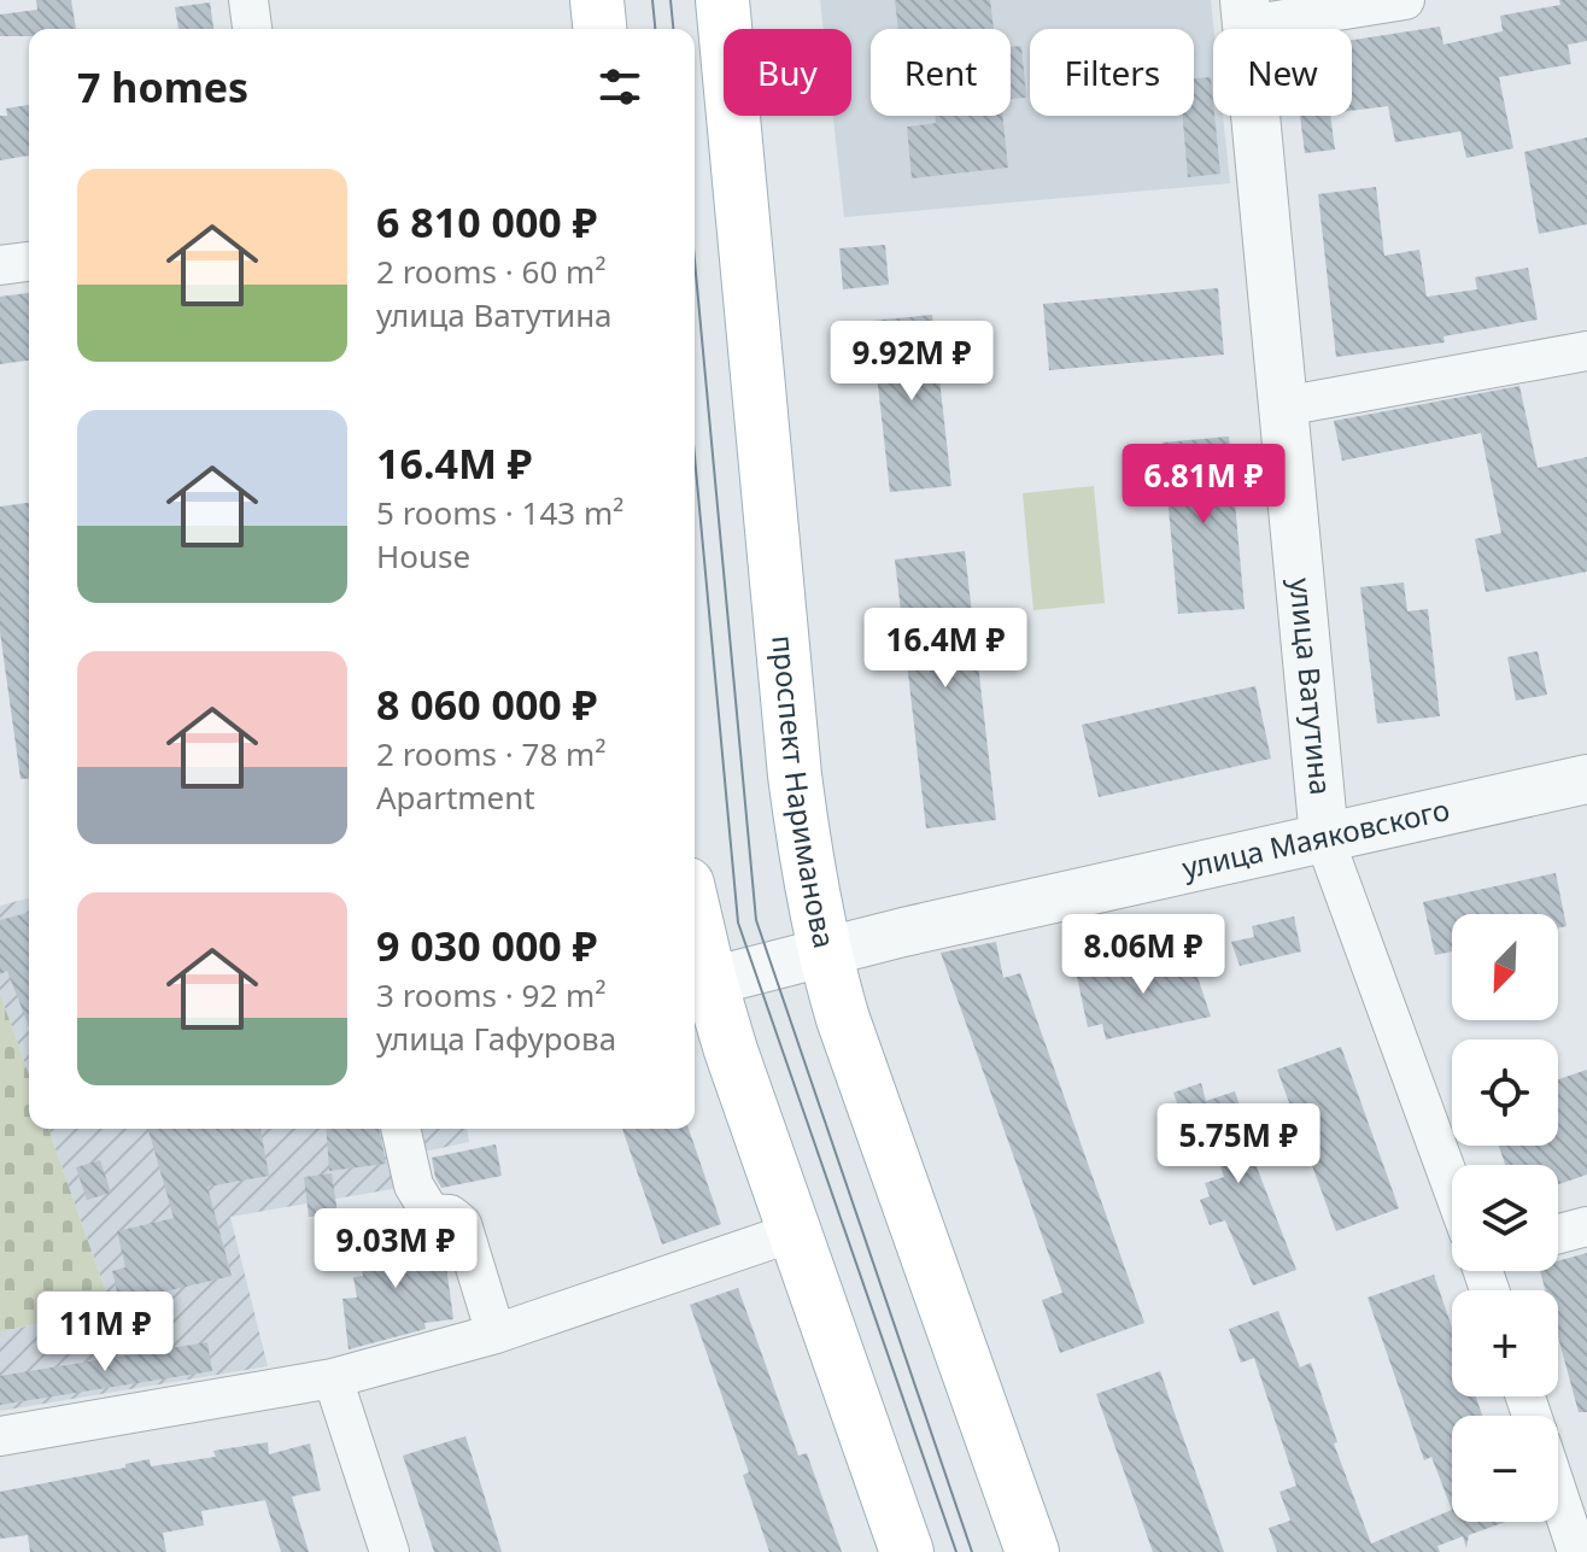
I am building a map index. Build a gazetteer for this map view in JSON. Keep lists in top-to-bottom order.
{
  "streets": {
    "main road": ["проспект Нариманова"],
    "street": ["улица Ватутина", "улица Маяковского"]
  },
  "crossings": [
    ["улица Ватутина", "улица Маяковского"],
    ["проспект Нариманова", "улица Маяковского"]
  ],
  "north": "bottom left",
  "page": {
    "chip": [
      "Buy",
      "Rent",
      "Filters",
      "New"
    ],
    "heading": "7 homes",
    "list": [
      {
        "name": "6 810 000 ₽",
        "note": "2 rooms · 60 m² · улица Ватутина"
      },
      {
        "name": "16.4M ₽",
        "note": "5 rooms · 143 m² · House"
      },
      {
        "name": "8 060 000 ₽",
        "note": "2 rooms · 78 m² · Apartment"
      },
      {
        "name": "9 030 000 ₽",
        "note": "3 rooms · 92 m² · улица Гафурова"
      }
    ],
    "price": [
      "9.92M ₽",
      "6.81M ₽",
      "16.4M ₽",
      "8.06M ₽",
      "5.75M ₽",
      "9.03M ₽",
      "11M ₽"
    ],
    "map_buttons": ["+", "−"]
  }
}
